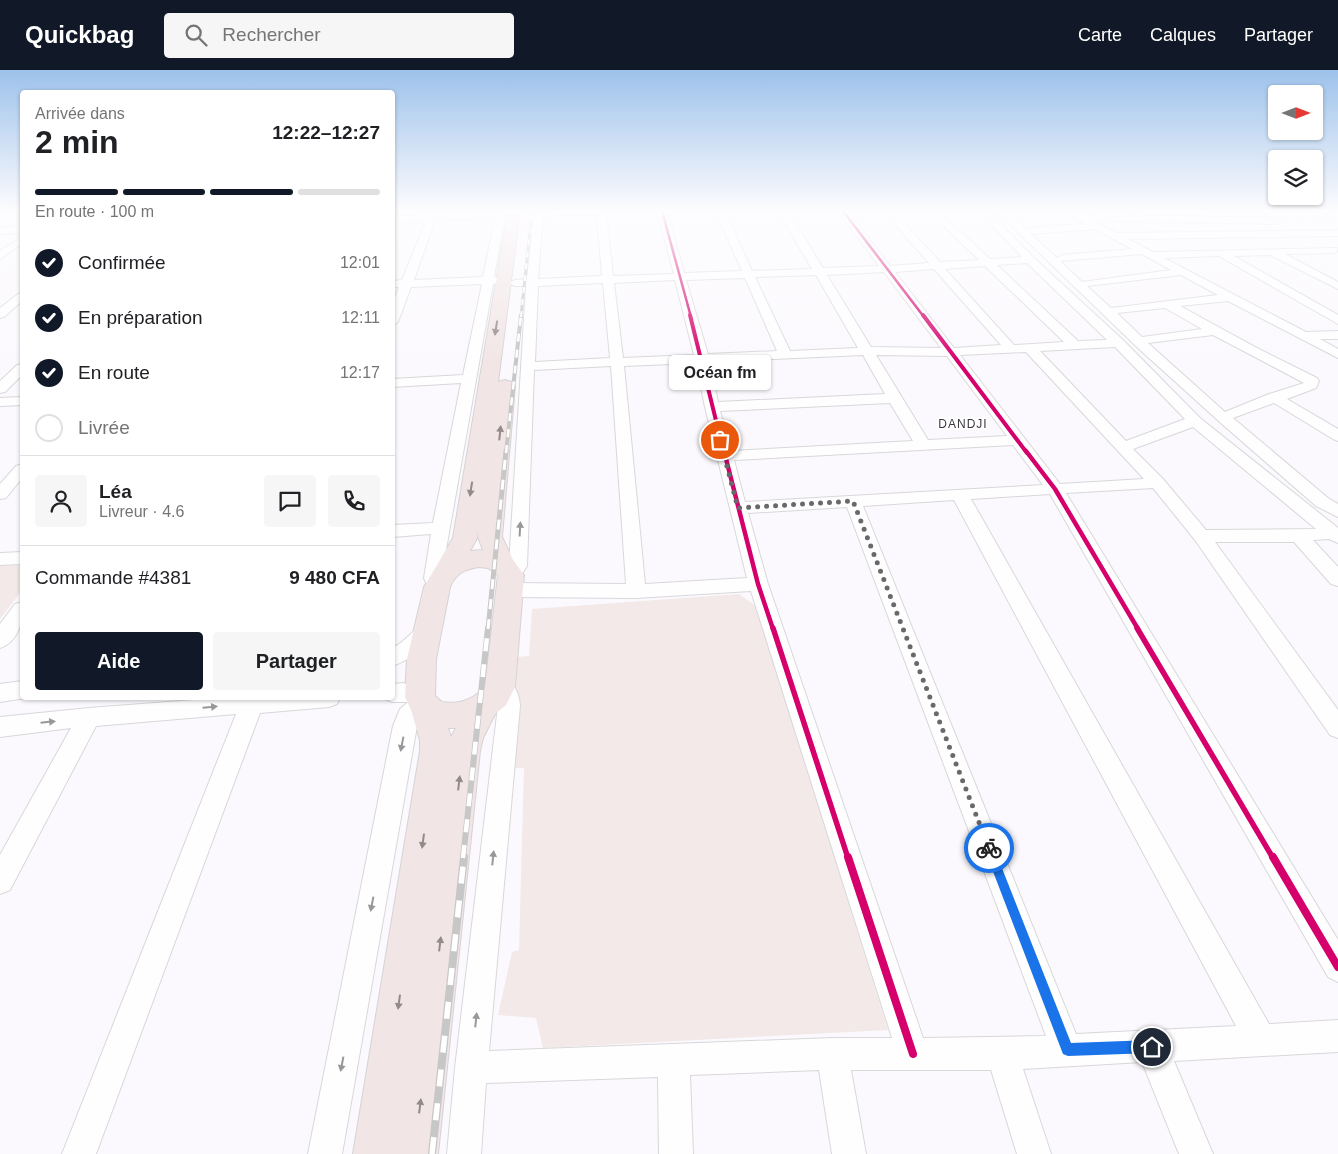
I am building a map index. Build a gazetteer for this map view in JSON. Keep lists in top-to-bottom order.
{
  "districts": ["DANDJI"],
  "places": ["Océan fm"],
  "north": "right",
  "page": {
    "header": "Quickbag",
    "search": "Rechercher",
    "nav": ["Carte", "Calques", "Partager"],
    "heading": ["2 min", "Arrivée dans", "12:22–12:27"],
    "panel": [
      "Léa",
      "Livreur · 4.6",
      "Commande #4381",
      "9 480 CFA"
    ],
    "bar": "En route · 100 m",
    "list": [
      ["Confirmée", "12:01"],
      ["En préparation", "12:11"],
      ["En route", "12:17"],
      "Livrée"
    ],
    "bubble": "Océan fm",
    "buttons": ["Aide", "Partager"]
  }
}
